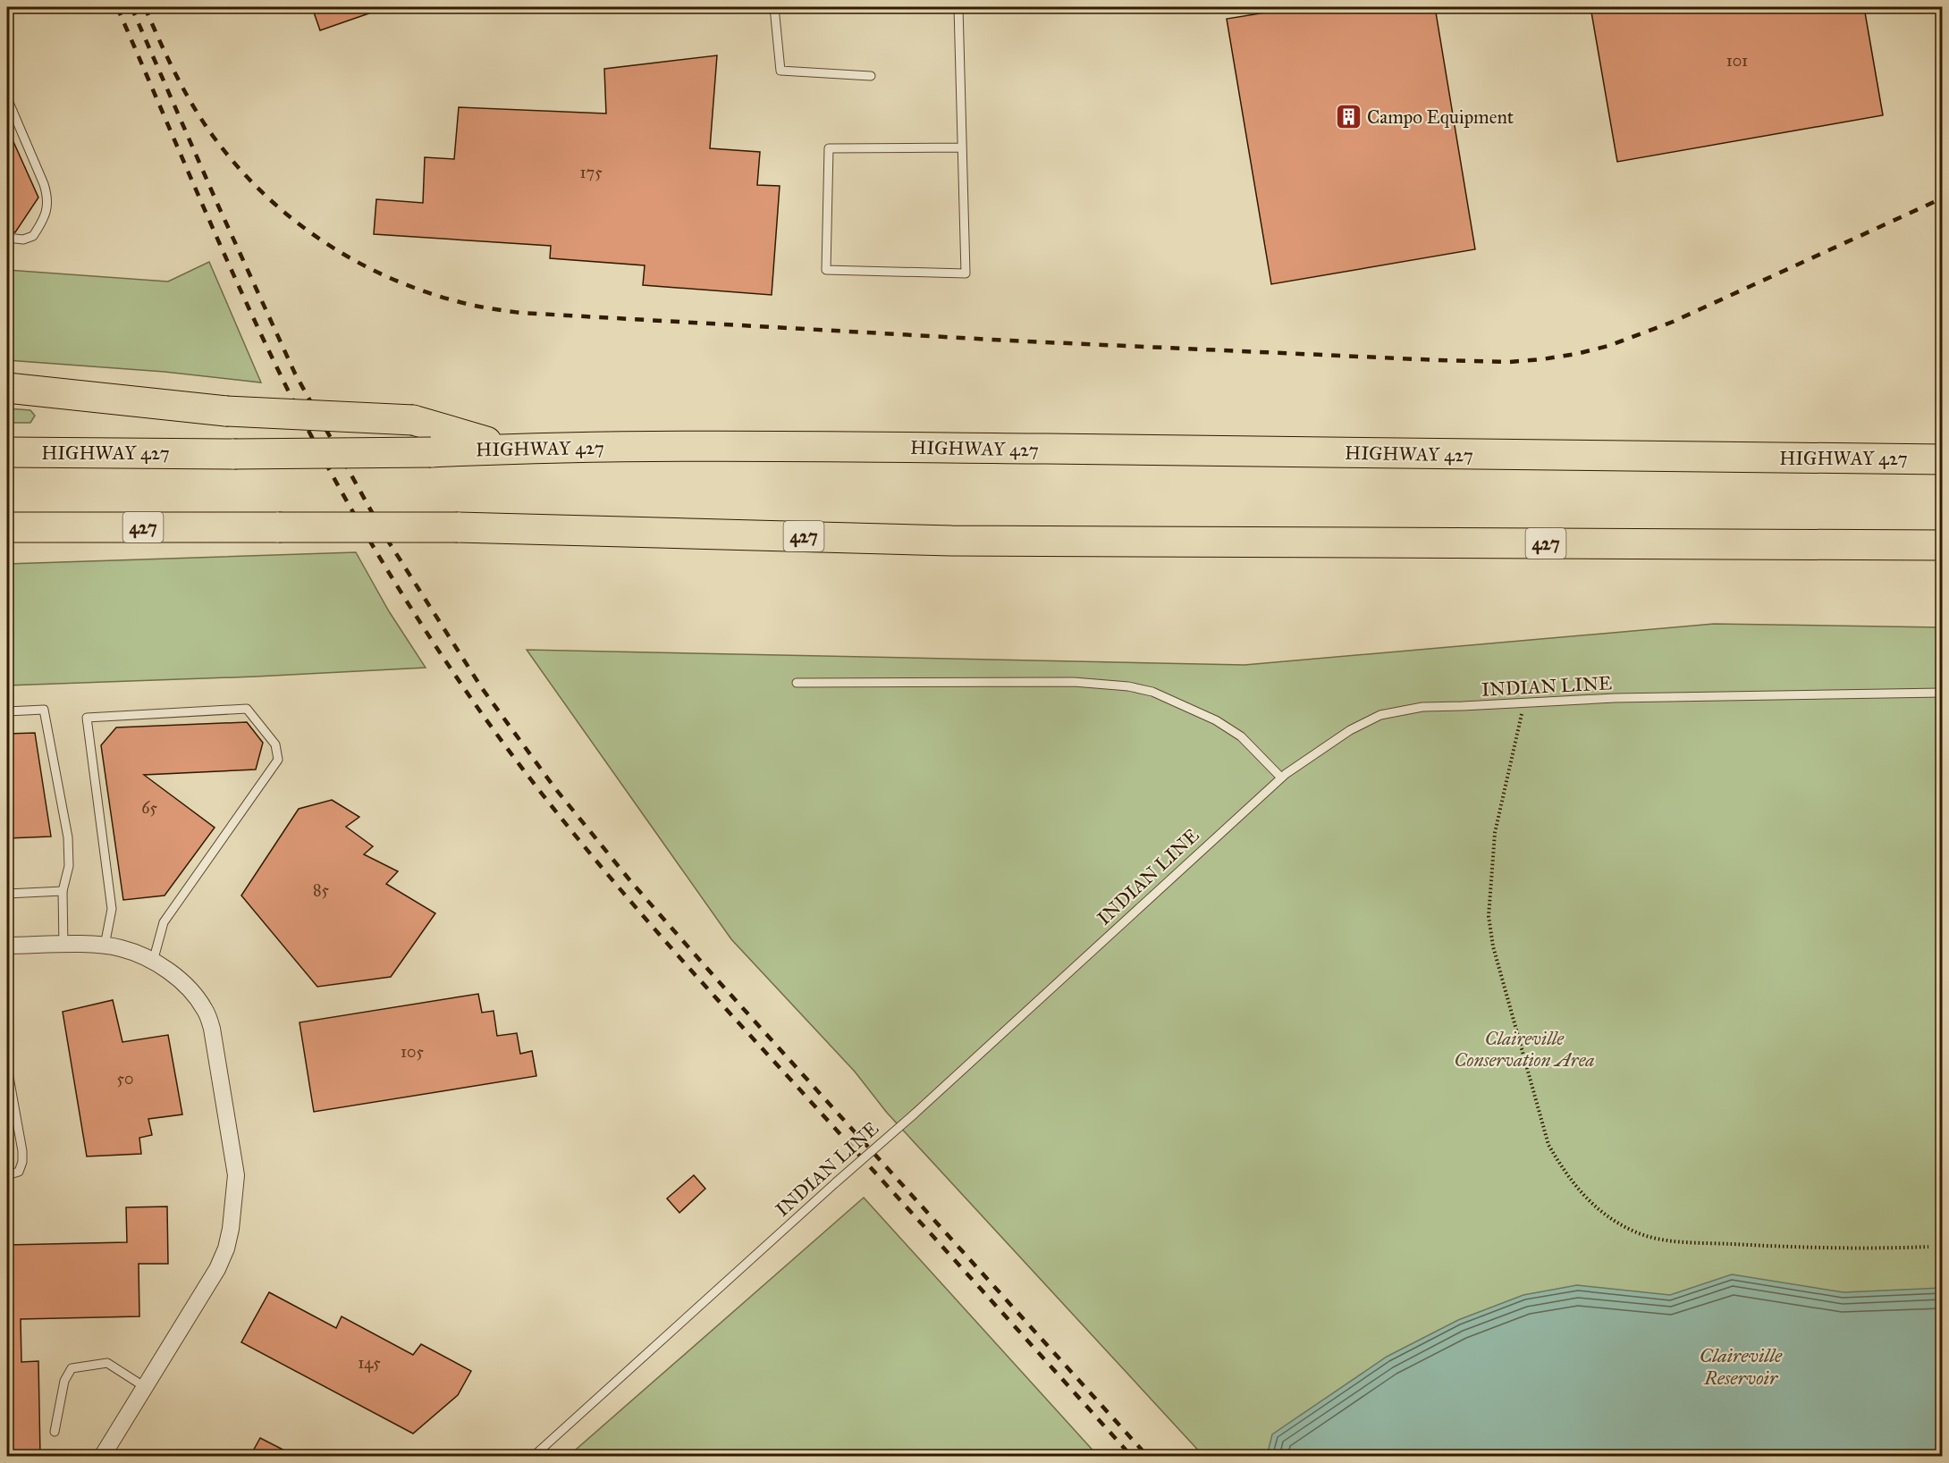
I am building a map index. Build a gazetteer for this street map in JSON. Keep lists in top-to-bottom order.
{
  "streets": {
    "highway": ["HIGHWAY 427", "427"],
    "lane": ["INDIAN LINE"]
  },
  "water": ["Claireville Reservoir"],
  "parks": ["Claireville Conservation Area"],
  "places": {
    "building": ["Campo Equipment"]
  },
  "house_numbers": [
    "101",
    "175",
    "65",
    "85",
    "105",
    "50",
    "145"
  ]
}
